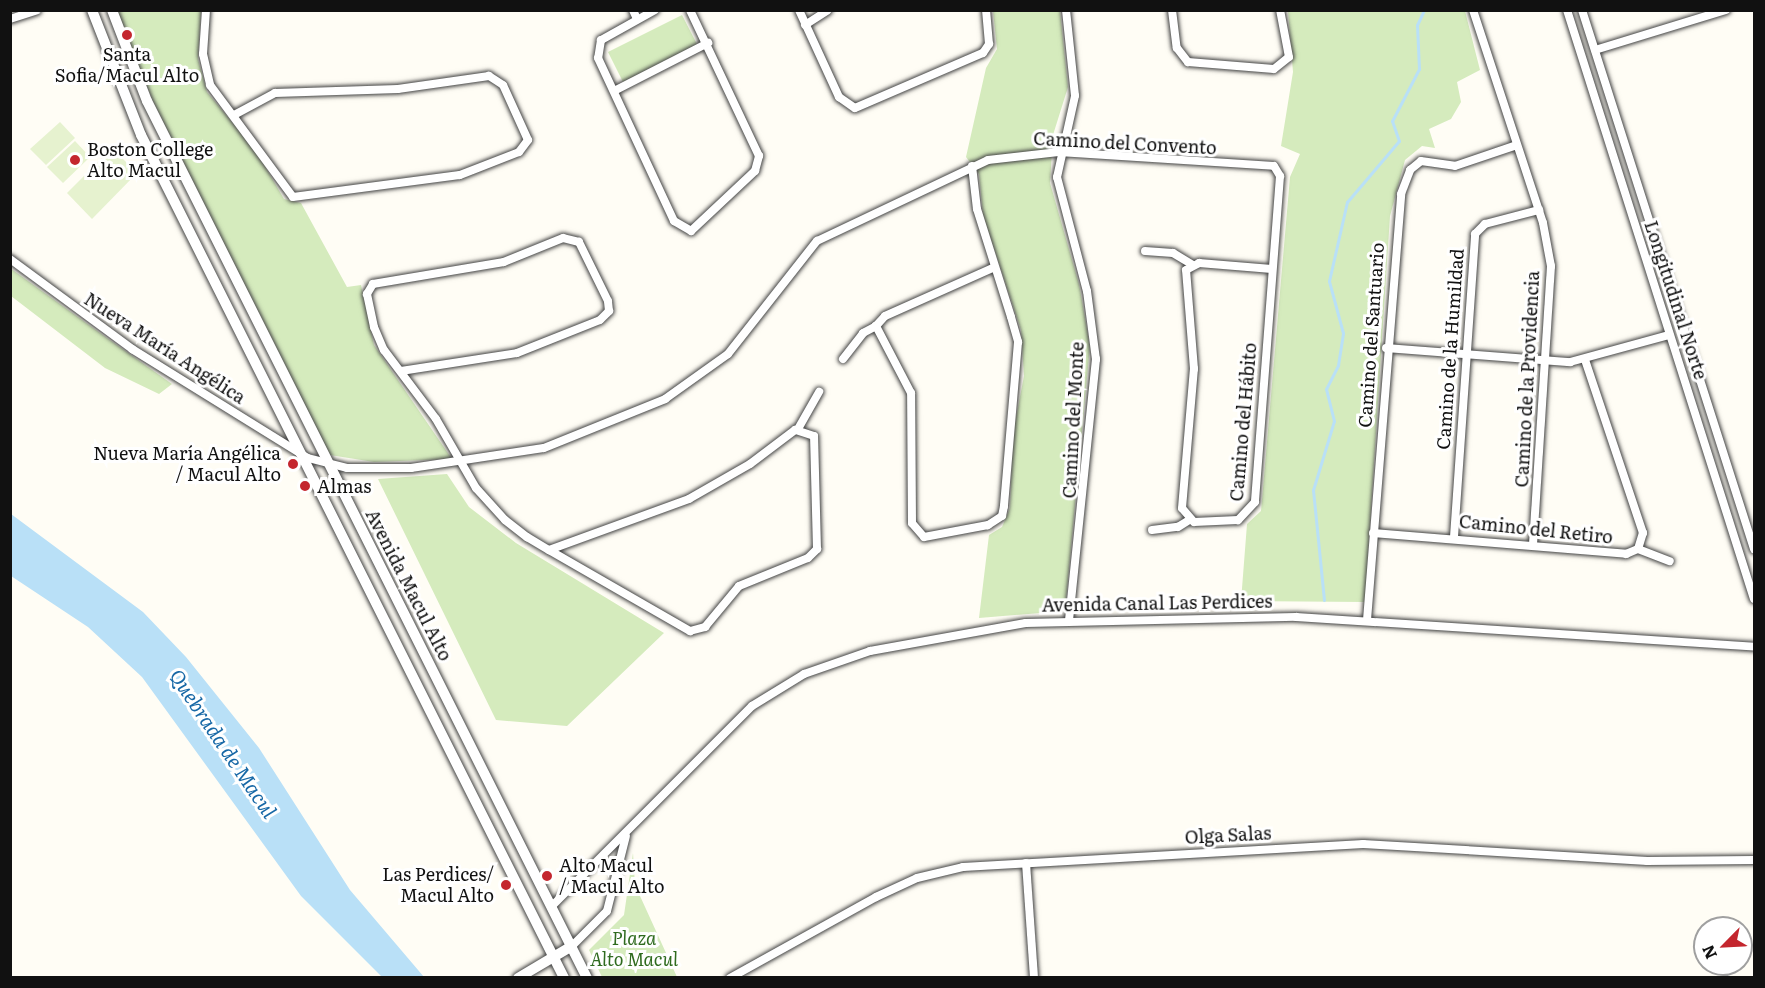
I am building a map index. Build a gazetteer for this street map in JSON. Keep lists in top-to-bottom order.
{
  "streets": {
    "street": [
      "Camino del Convento",
      "Longitudinal Norte",
      "Camino del Santuario",
      "Nueva María Angélica",
      "Camino de la Humildad",
      "Camino de la Providencia",
      "Camino del Monte",
      "Camino del Hábito",
      "Camino del Retiro",
      "Avenida Macul Alto",
      "Avenida Canal Las Perdices",
      "Olga Salas"
    ]
  },
  "crossings": [
    ["Camino del Convento", "Nueva María Angélica"],
    ["Camino del Convento", "Camino del Monte"],
    ["Camino del Convento", "Camino del Hábito"],
    ["Camino del Convento", "Avenida Macul Alto"],
    ["Camino del Santuario", "Camino de la Providencia"],
    ["Camino del Santuario", "Camino del Retiro"],
    ["Camino del Santuario", "Avenida Canal Las Perdices"],
    ["Nueva María Angélica", "Avenida Macul Alto"],
    ["Camino de la Humildad", "Camino de la Providencia"],
    ["Camino de la Humildad", "Camino del Retiro"],
    ["Camino de la Providencia", "Camino del Retiro"],
    ["Camino del Monte", "Avenida Canal Las Perdices"],
    ["Avenida Macul Alto", "Avenida Canal Las Perdices"]
  ],
  "water": ["Quebrada de Macul"],
  "parks": ["Plaza Alto Macul"],
  "places": [
    "Santa Sofia/Macul Alto",
    "Boston College Alto Macul",
    "Nueva María Angélica / Macul Alto",
    "Almas",
    "Alto Macul / Macul Alto",
    "Las Perdices/ Macul Alto"
  ],
  "north": "bottom left"
}
